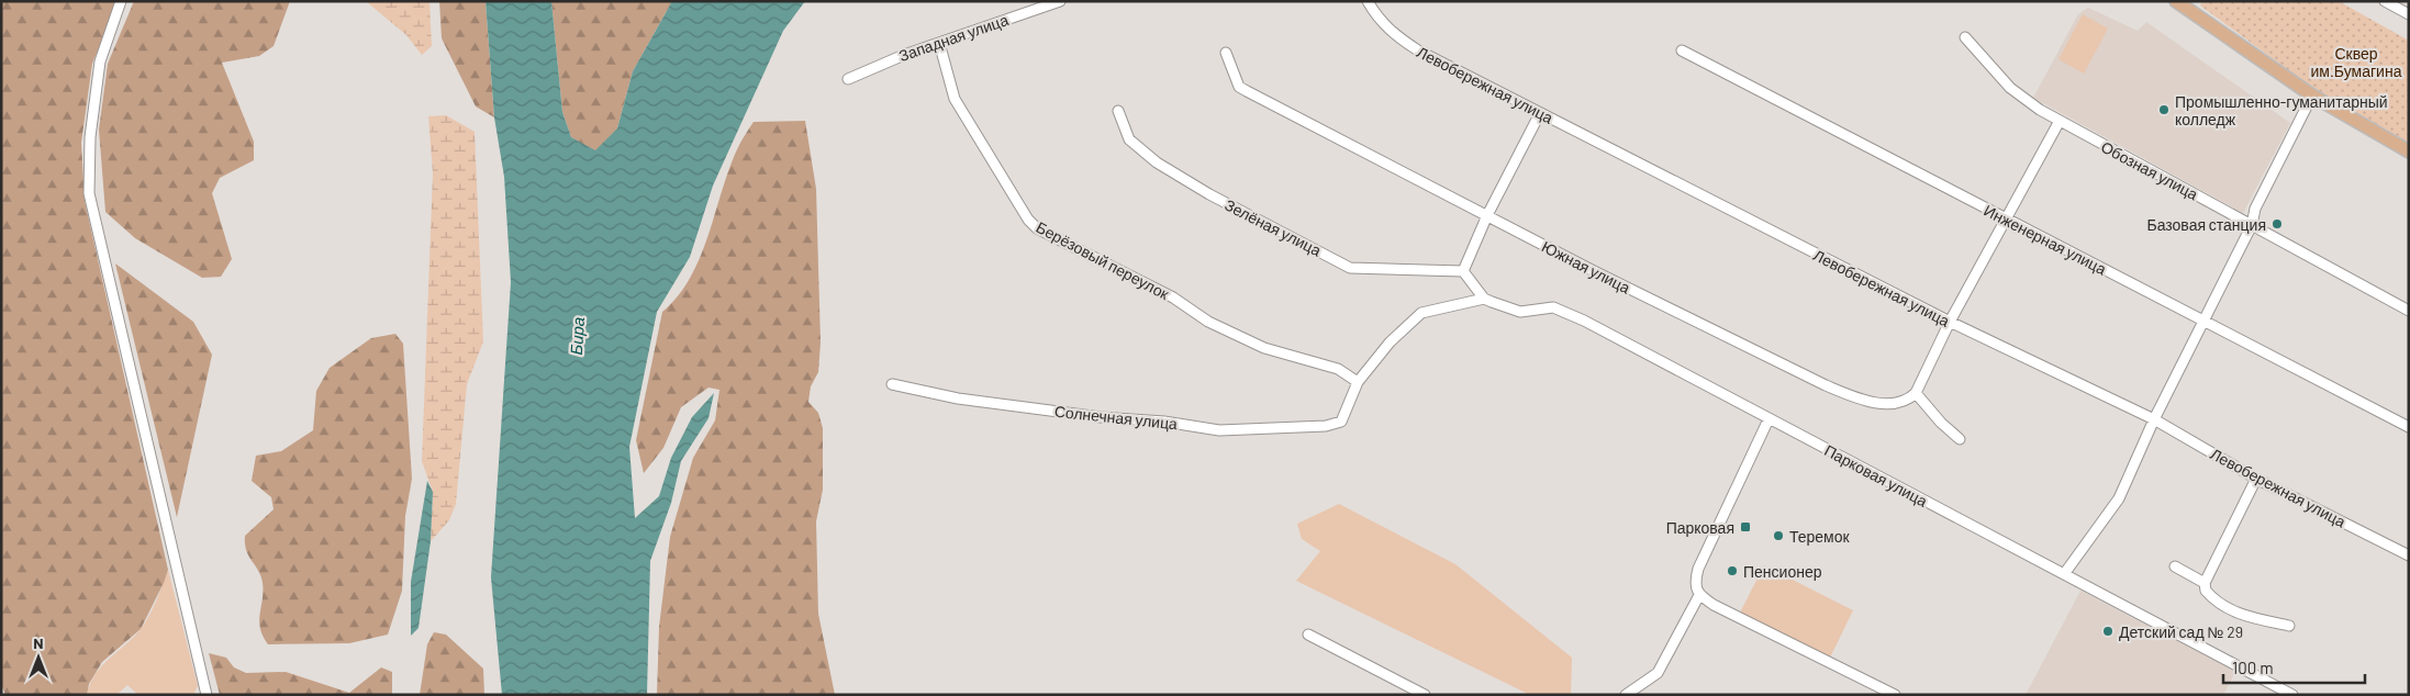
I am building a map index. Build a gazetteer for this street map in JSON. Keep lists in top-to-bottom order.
{
  "streets": {
    "street": [
      "Западная улица",
      "Левобережная улица",
      "Обозная улица",
      "Зелёная улица",
      "Инженерная улица",
      "Берёзовый переулок",
      "Южная улица",
      "Солнечная улица",
      "Парковая улица"
    ]
  },
  "crossings": [
    ["Западная улица", "Берёзовый переулок"],
    ["Берёзовый переулок", "Солнечная улица"]
  ],
  "water": ["Бира"],
  "parks": ["Сквер им.Бумагина"],
  "places": {
    "other": [
      "Промышленно-гуманитарный колледж",
      "Базовая станция",
      "Теремок",
      "Пенсионер",
      "Детский сад № 29"
    ],
    "transit": ["Парковая"]
  },
  "scale_bar": "100 m",
  "north": "top"
}
